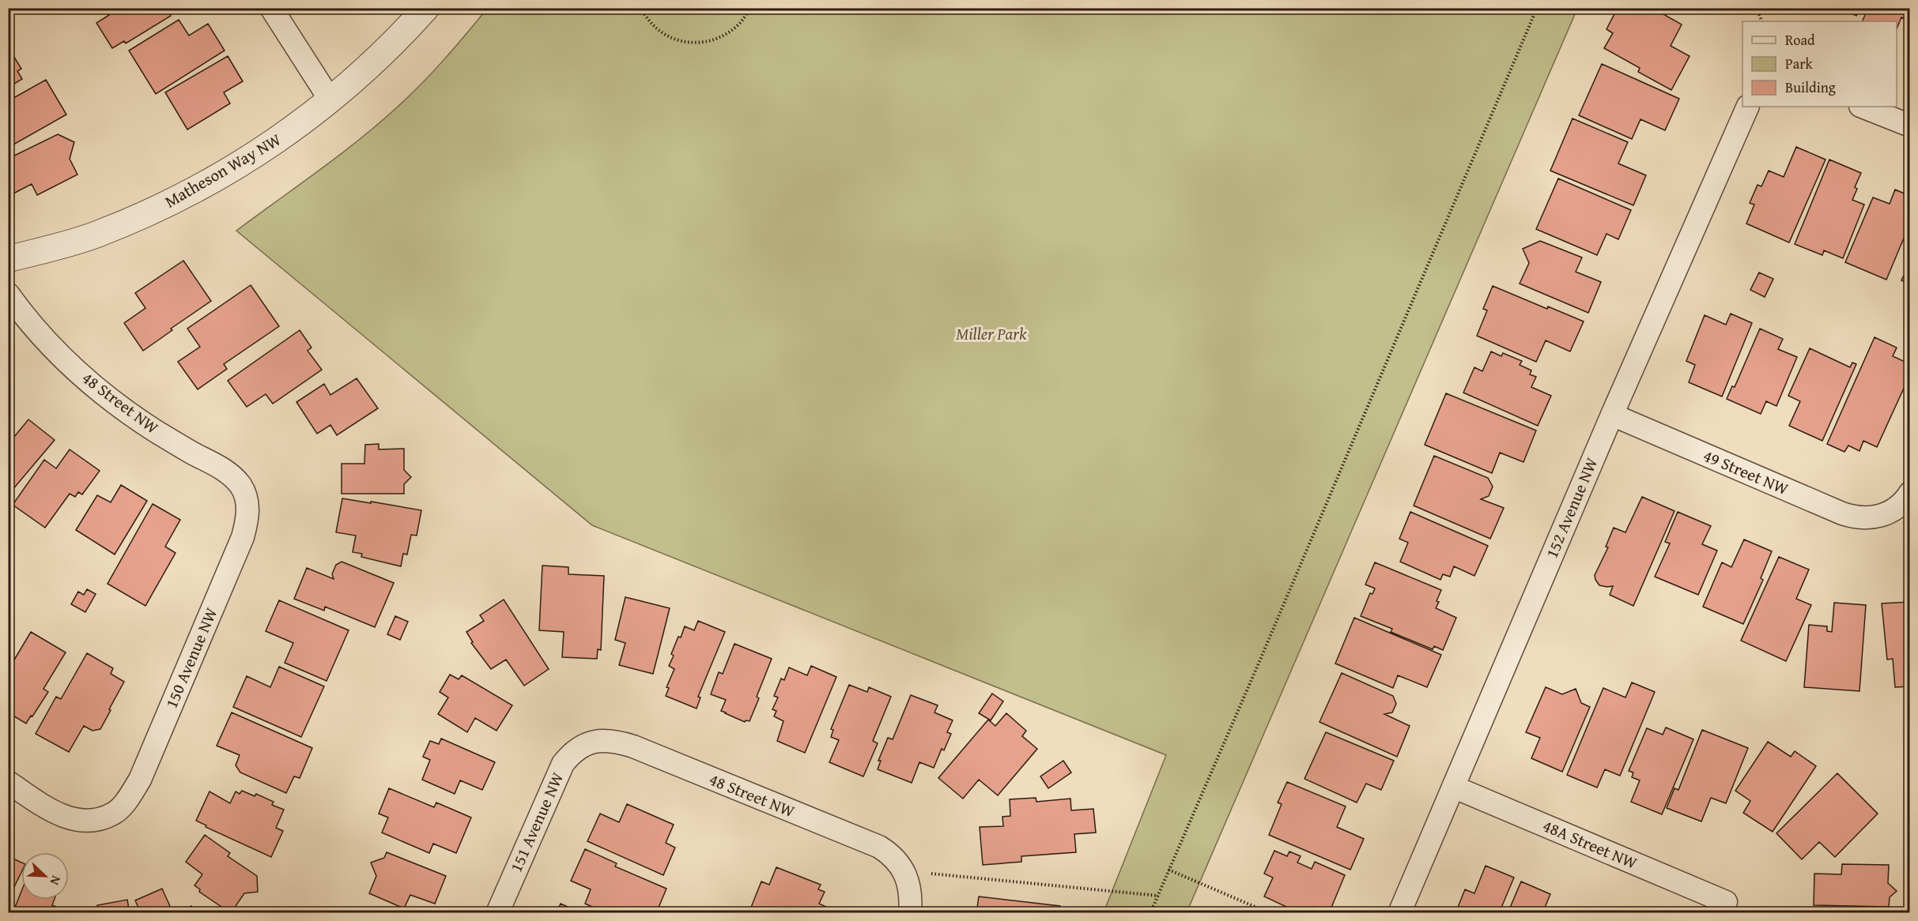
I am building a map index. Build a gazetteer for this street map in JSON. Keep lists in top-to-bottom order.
{
  "streets": {
    "street": [
      "Matheson Way NW",
      "48 Street NW",
      "49 Street NW",
      "152 Avenue NW",
      "150 Avenue NW",
      "151 Avenue NW",
      "48A Street NW"
    ]
  },
  "crossings": [
    ["48 Street NW", "150 Avenue NW"],
    ["48 Street NW", "151 Avenue NW"],
    ["49 Street NW", "152 Avenue NW"],
    ["152 Avenue NW", "48A Street NW"]
  ],
  "parks": ["Miller Park"],
  "legend": ["Road", "Park", "Building"],
  "north": "bottom right"
}
